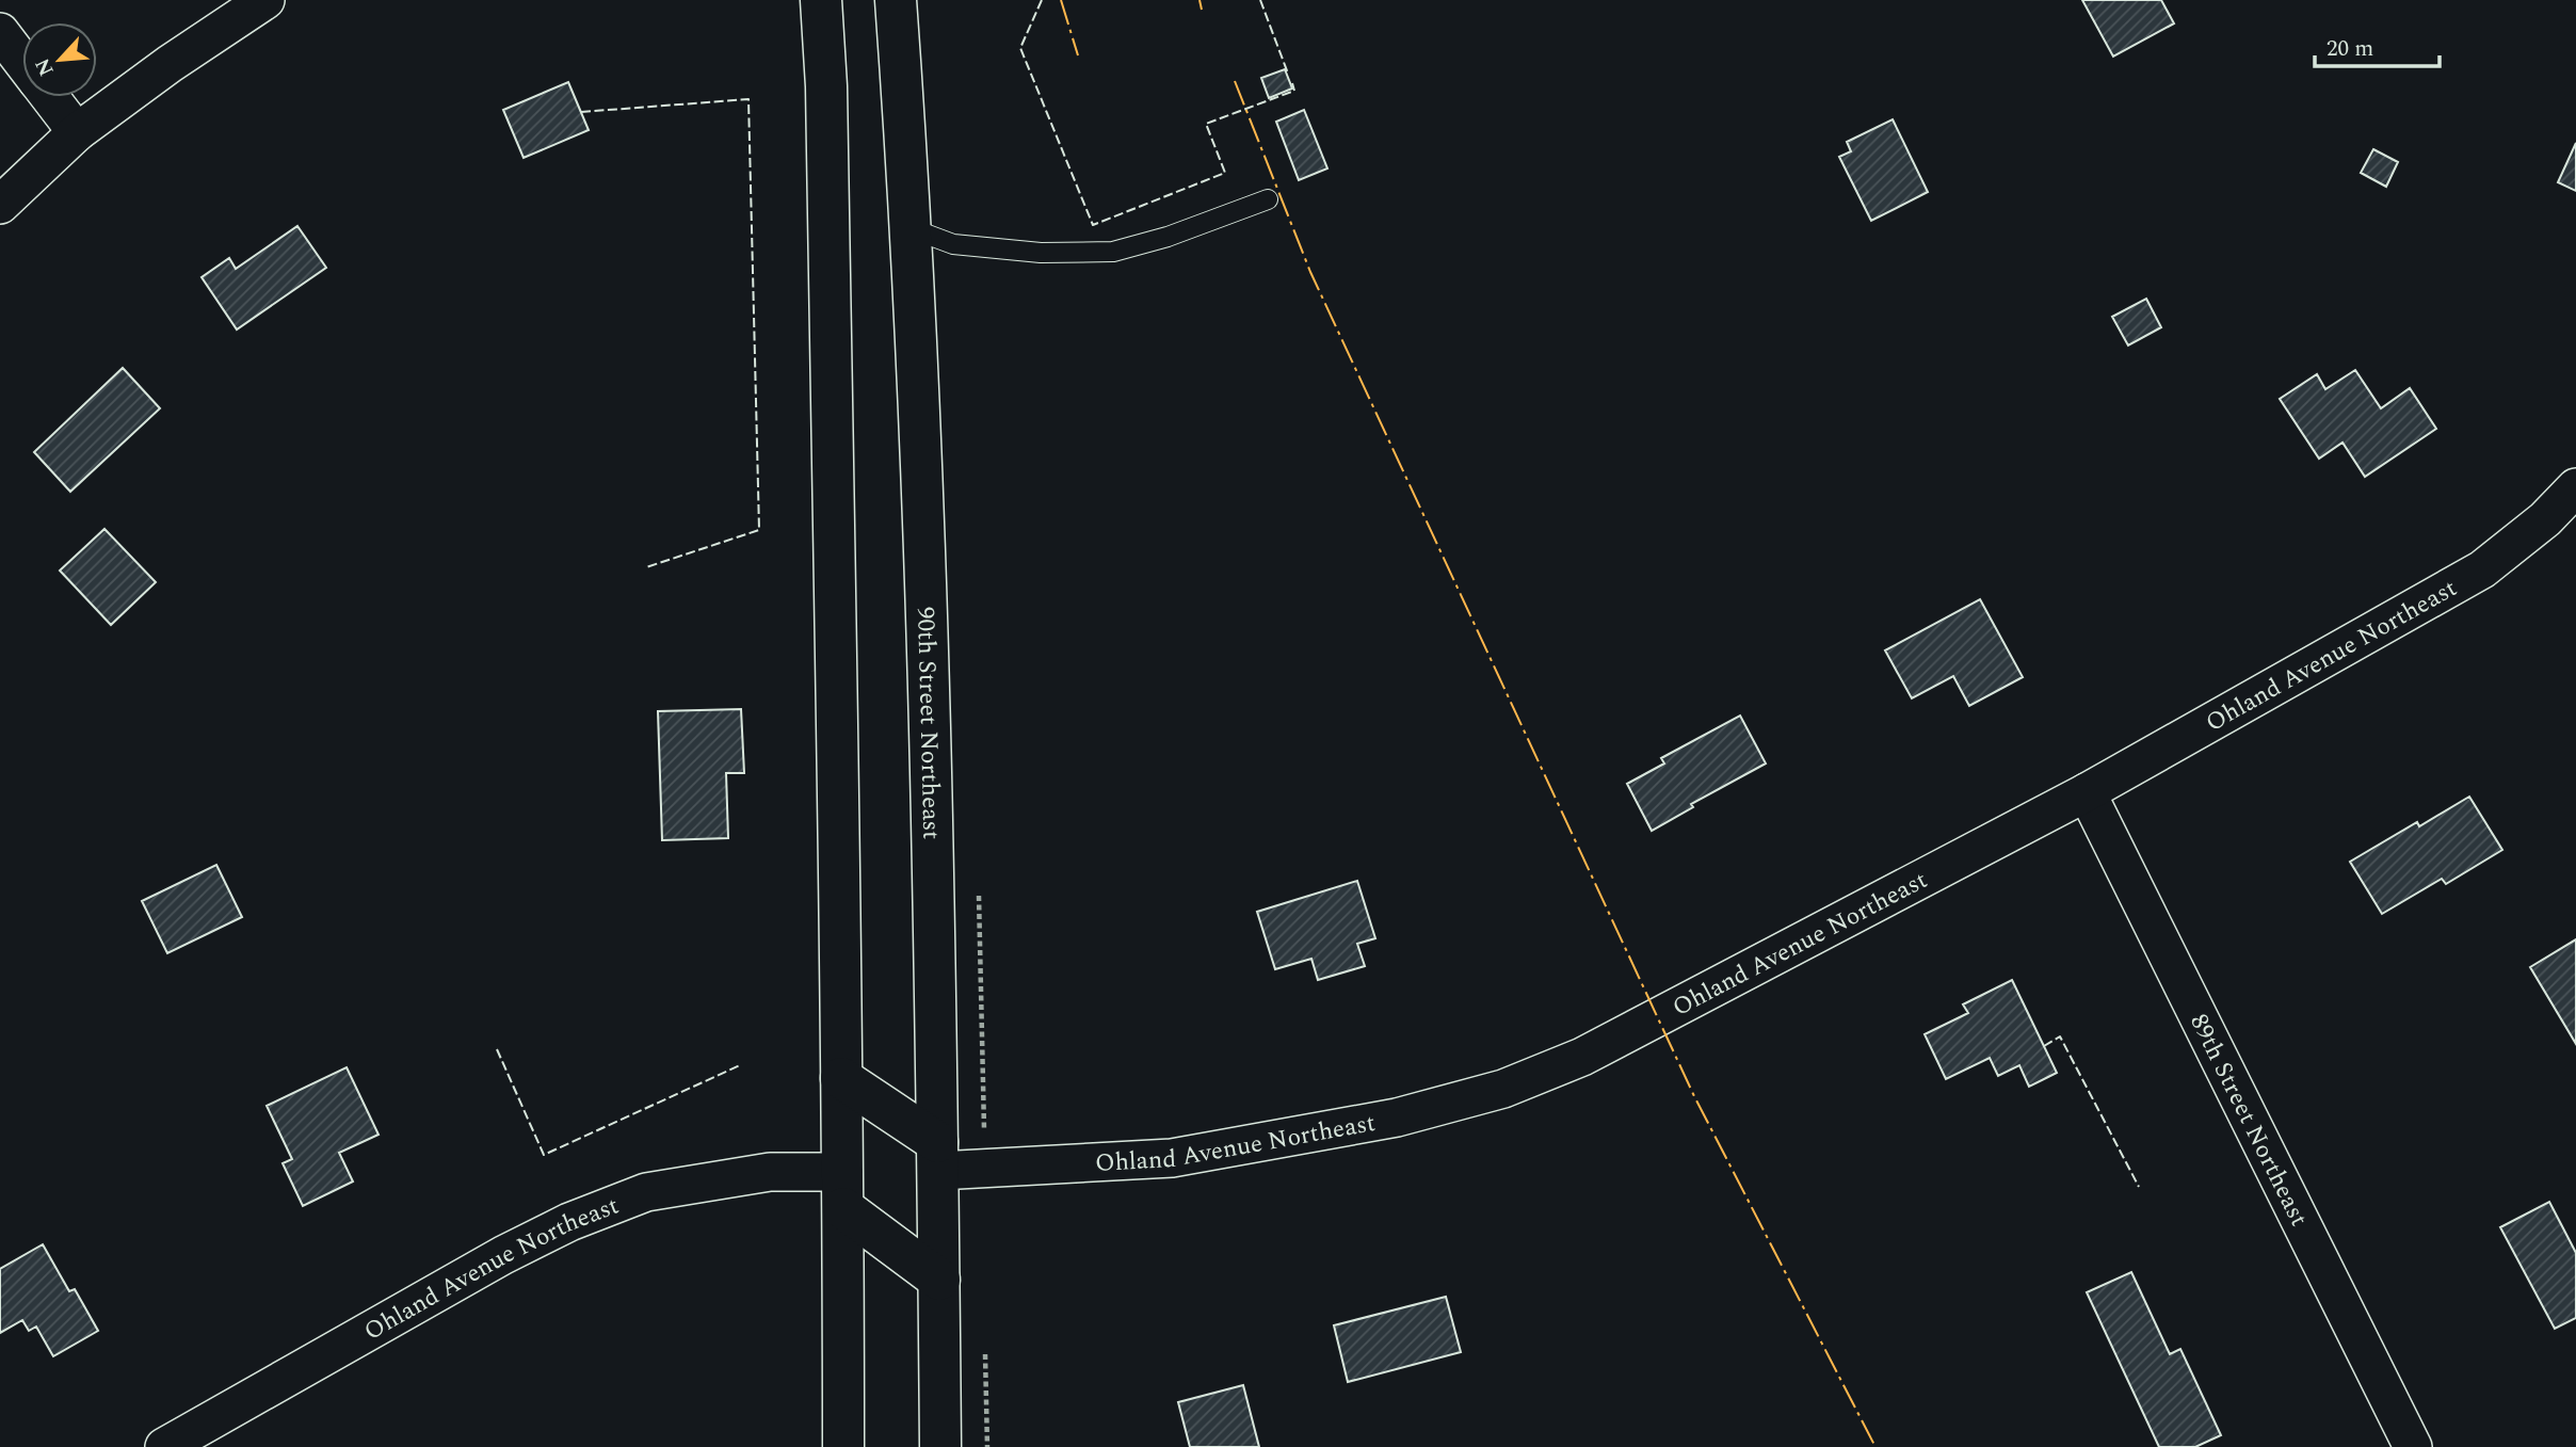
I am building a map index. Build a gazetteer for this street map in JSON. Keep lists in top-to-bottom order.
{
  "streets": {
    "main road": ["90th Street Northeast"],
    "street": ["Ohland Avenue Northeast", "89th Street Northeast"]
  },
  "crossings": [
    ["Ohland Avenue Northeast", "90th Street Northeast"],
    ["Ohland Avenue Northeast", "89th Street Northeast"]
  ],
  "scale_bar": "20 m",
  "north": "bottom left"
}
